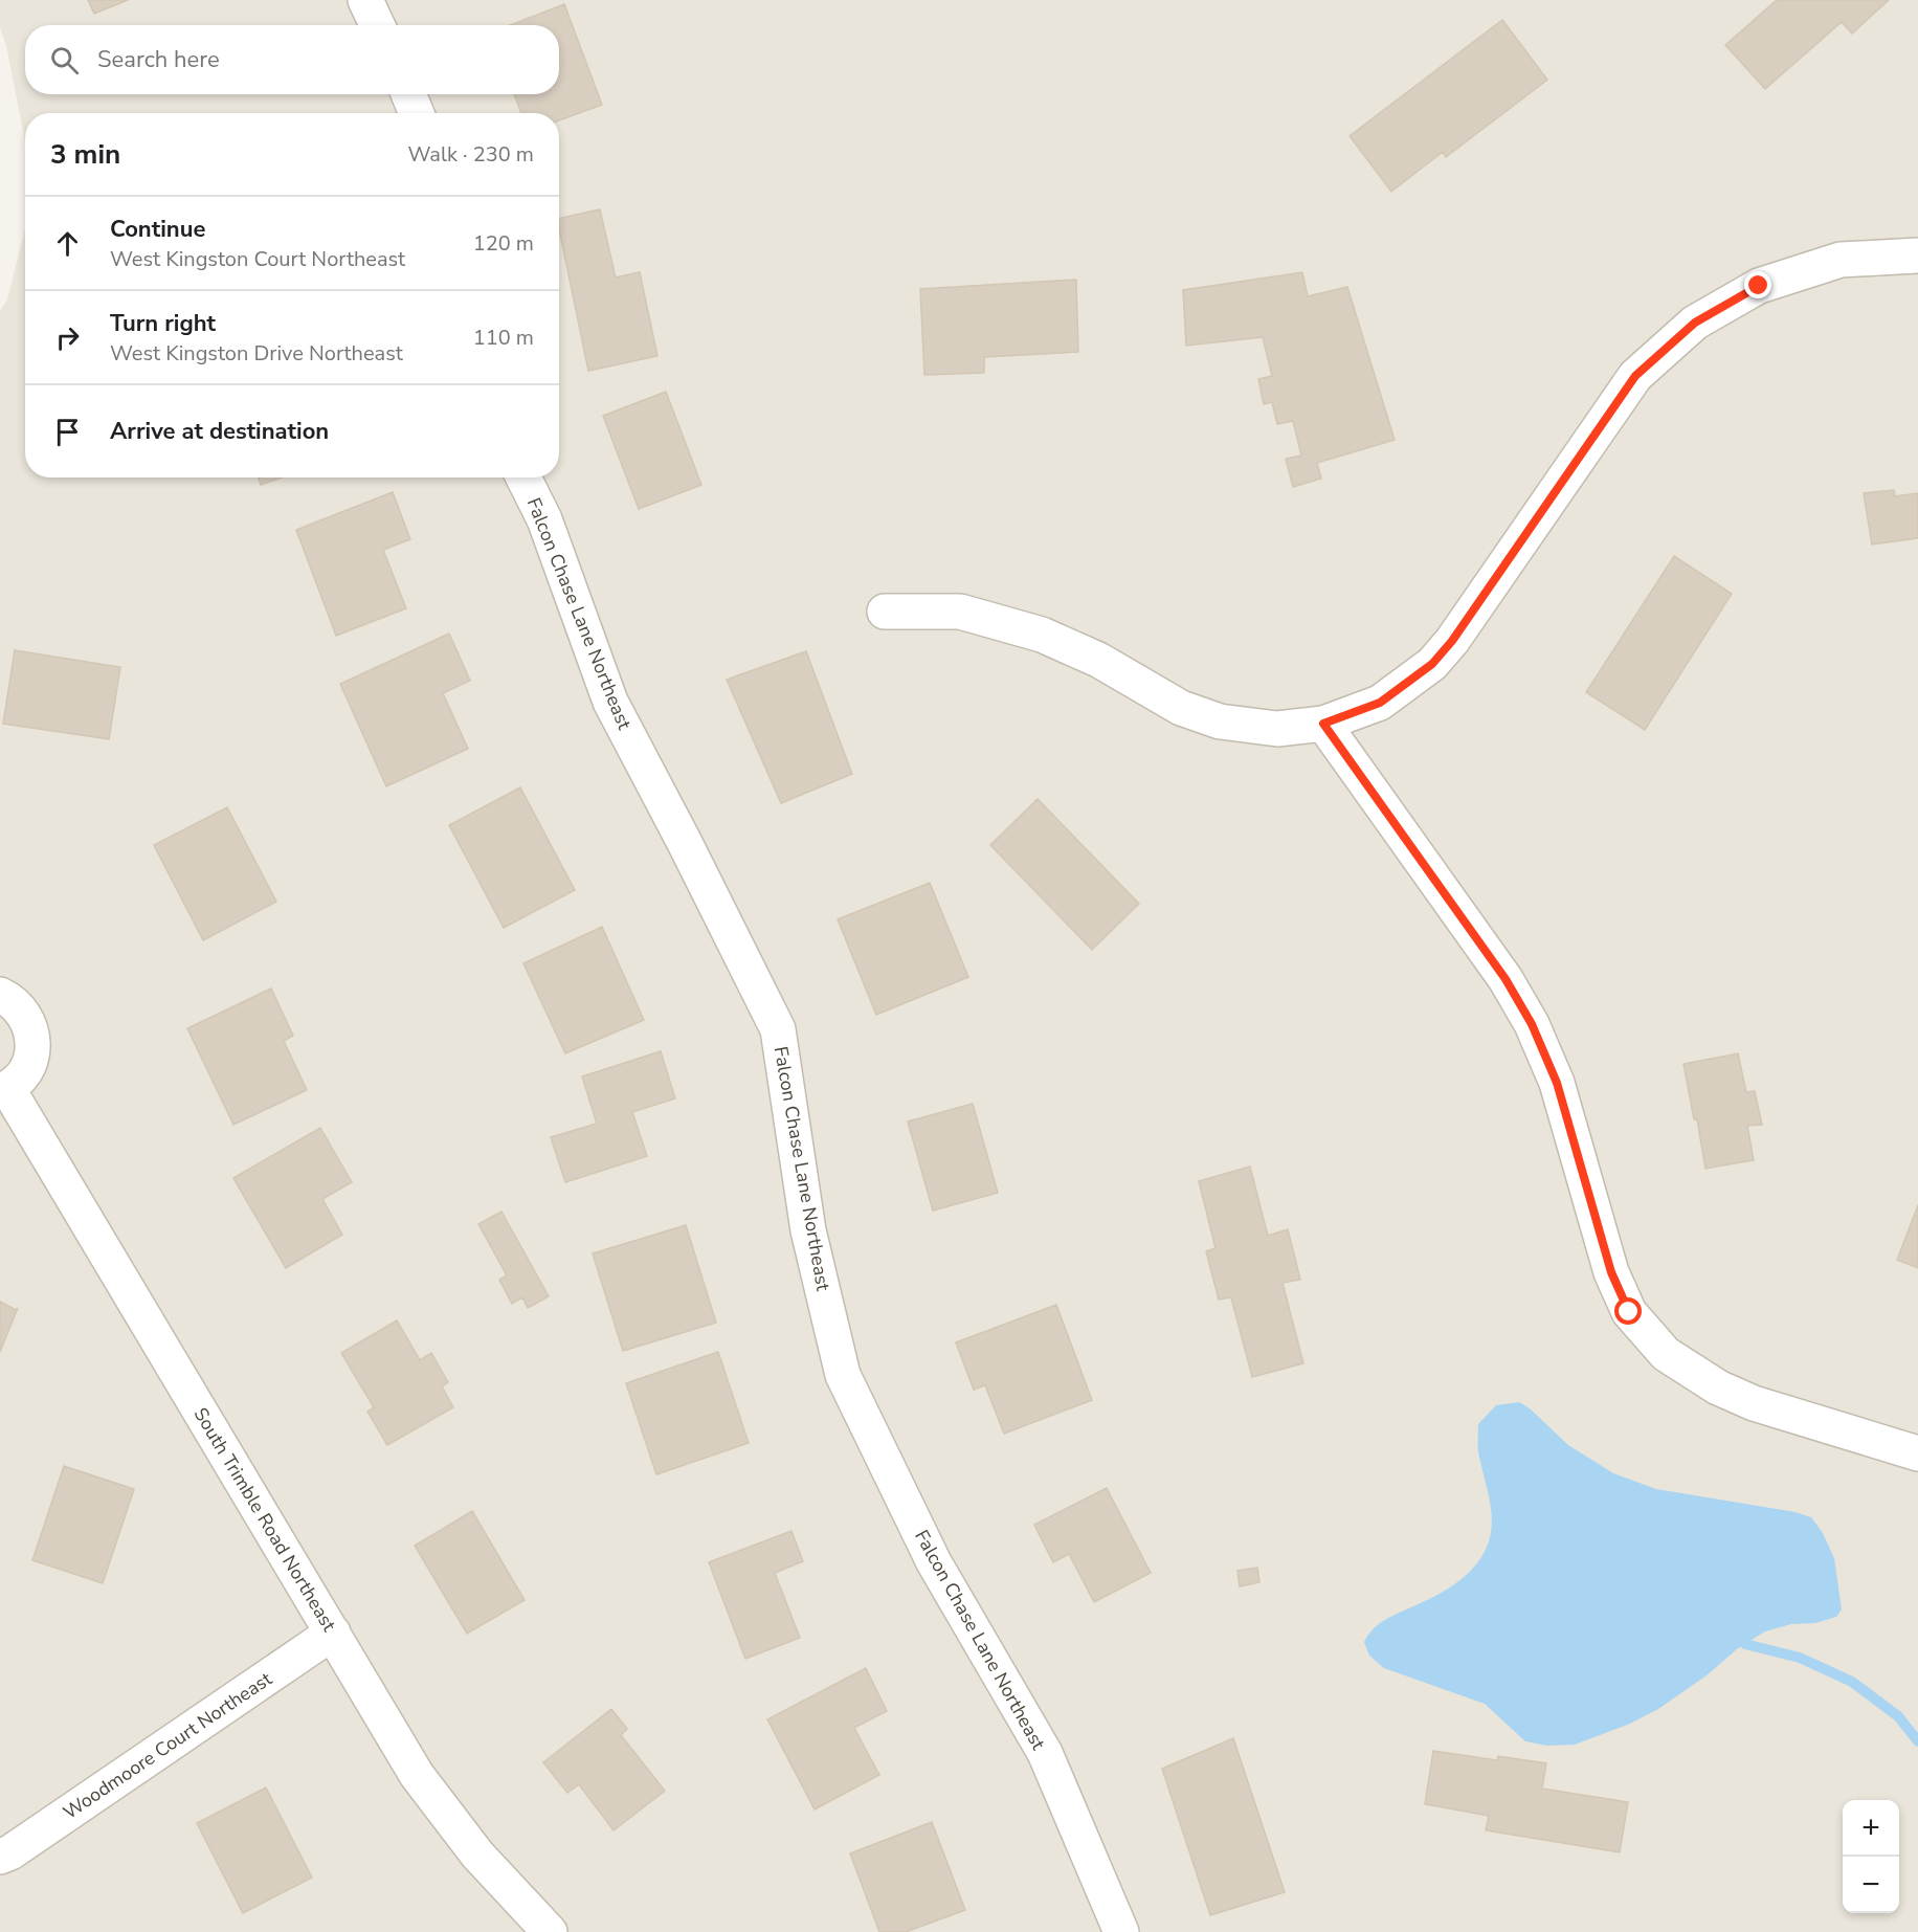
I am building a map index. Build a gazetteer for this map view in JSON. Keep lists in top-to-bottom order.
{
  "streets": {
    "street": ["Falcon Chase Lane Northeast", "South Trimble Road Northeast", "Woodmoore Court Northeast"]
  },
  "crossings": [
    ["South Trimble Road Northeast", "Woodmoore Court Northeast"]
  ],
  "page": {
    "search": "Search here",
    "heading": ["3 min", "Walk · 230 m"],
    "list": [
      ["Continue", "West Kingston Court Northeast", "120 m"],
      ["Turn right", "West Kingston Drive Northeast", "110 m"],
      "Arrive at destination"
    ],
    "map_buttons": ["+", "−"]
  }
}
